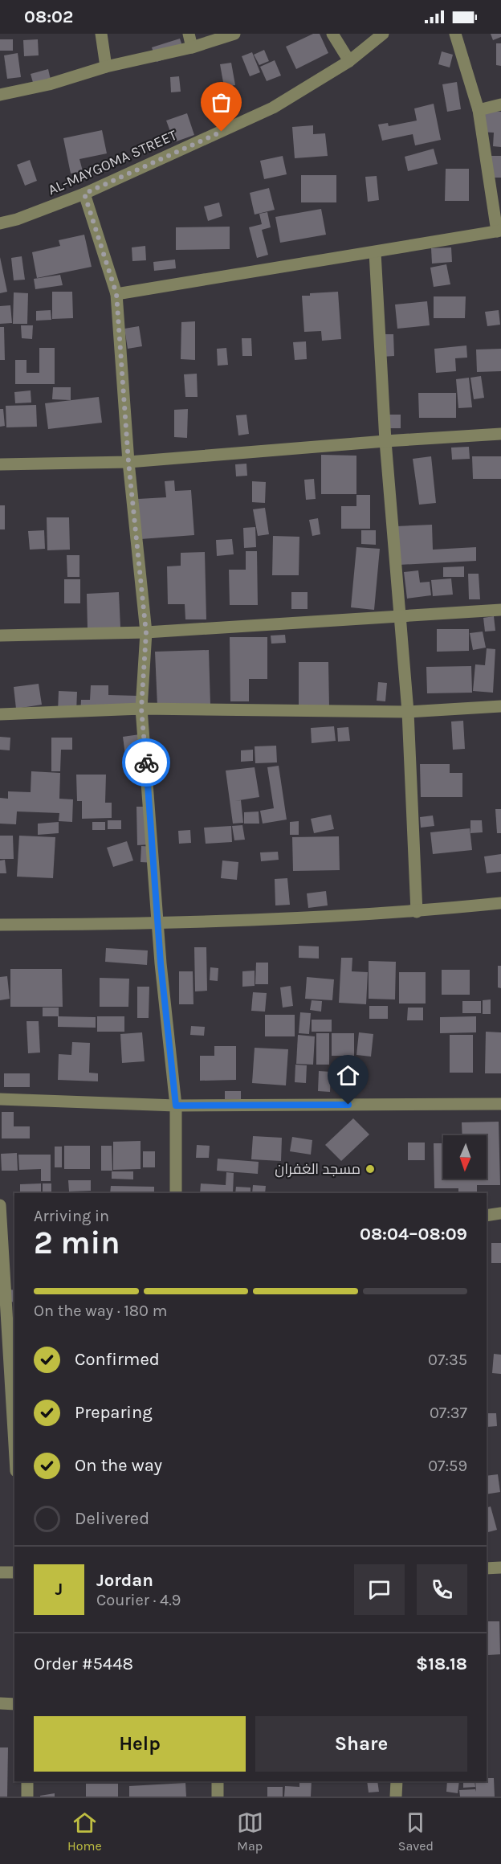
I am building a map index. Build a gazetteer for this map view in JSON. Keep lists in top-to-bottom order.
{
  "streets": {
    "street": ["AL-MAYGOMA STREET"]
  },
  "places": ["مسجد الغفران"],
  "north": "bottom",
  "page": {
    "status": "08:02",
    "heading": ["2 min", "Arriving in", "08:04–08:09"],
    "panel": [
      "Jordan",
      "Courier · 4.9",
      "Order #5448",
      "$18.18"
    ],
    "bar": "On the way · 180 m",
    "list": [
      ["Confirmed", "07:35"],
      ["Preparing", "07:37"],
      ["On the way", "07:59"],
      "Delivered"
    ],
    "round": "J",
    "buttons": ["Help", "Share"],
    "tabs": ["Home", "Map", "Saved"]
  }
}
